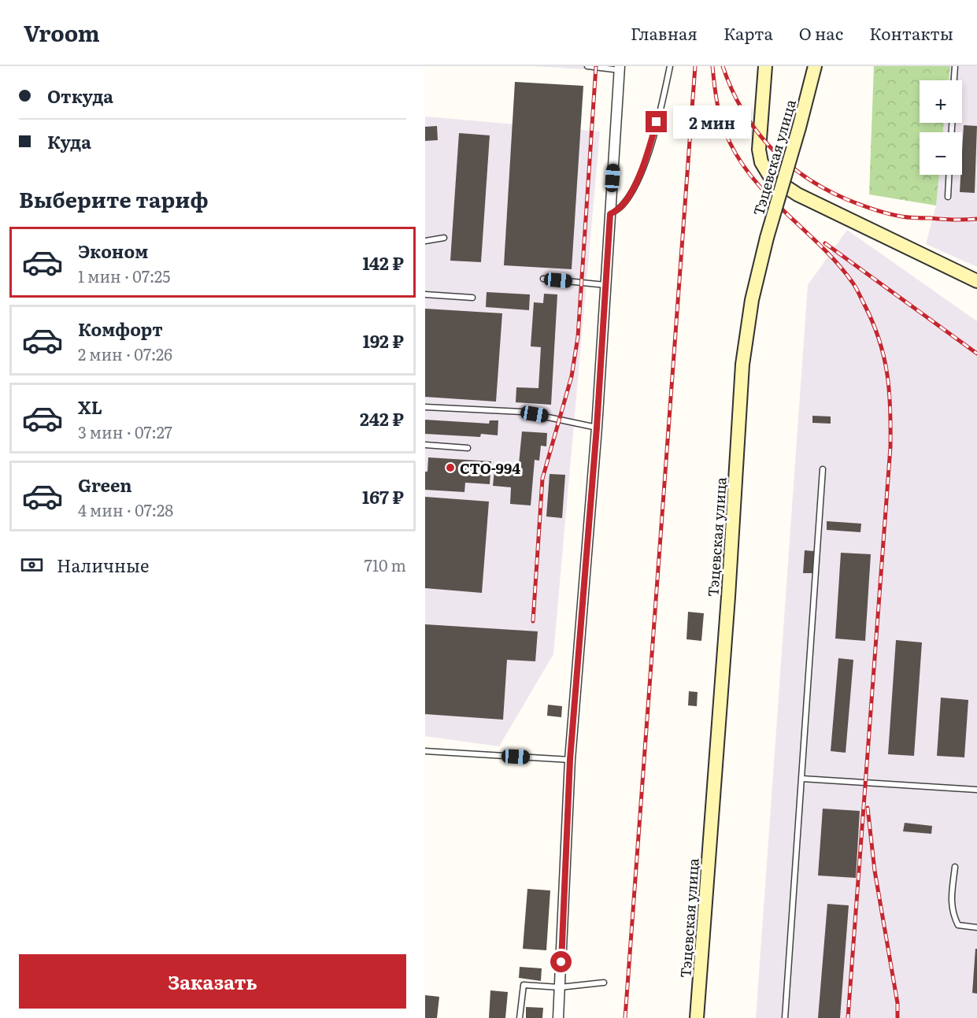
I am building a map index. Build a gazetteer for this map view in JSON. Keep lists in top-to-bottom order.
{
  "streets": {
    "street": ["Тэцевская улица"]
  },
  "places": ["СТО-994"],
  "page": {
    "header": "Vroom",
    "nav": [
      "Главная",
      "Карта",
      "О нас",
      "Контакты"
    ],
    "banner": ["Откуда", "Куда"],
    "map_buttons": ["+", "−"],
    "bubble": "2 мин",
    "heading": "Выберите тариф",
    "list": [
      {
        "name": "Эконом",
        "note": "1 мин · 07:25",
        "value": "142 ₽"
      },
      {
        "name": "Комфорт",
        "note": "2 мин · 07:26",
        "value": "192 ₽"
      },
      {
        "name": "XL",
        "note": "3 мин · 07:27",
        "value": "242 ₽"
      },
      {
        "name": "Green",
        "note": "4 мин · 07:28",
        "value": "167 ₽"
      }
    ],
    "pay": ["Наличные", "710 m"],
    "buttons": "Заказать"
  }
}
